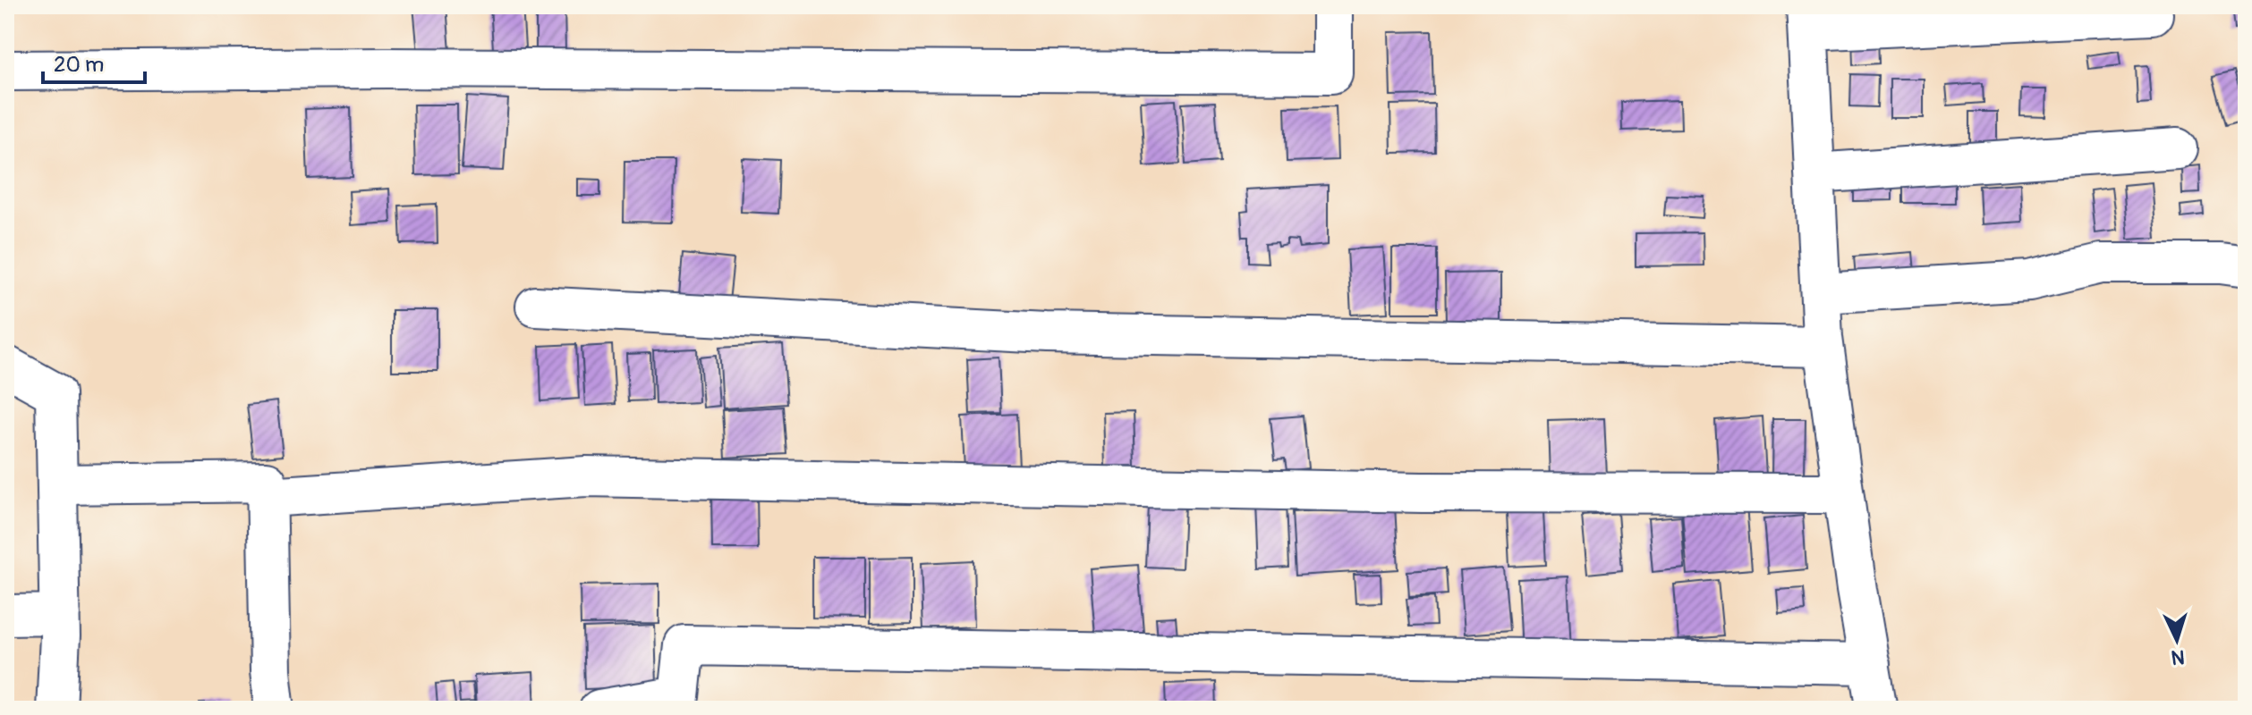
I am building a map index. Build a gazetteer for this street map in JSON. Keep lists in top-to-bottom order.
{
  "scale_bar": "20 m",
  "north": "bottom"
}
